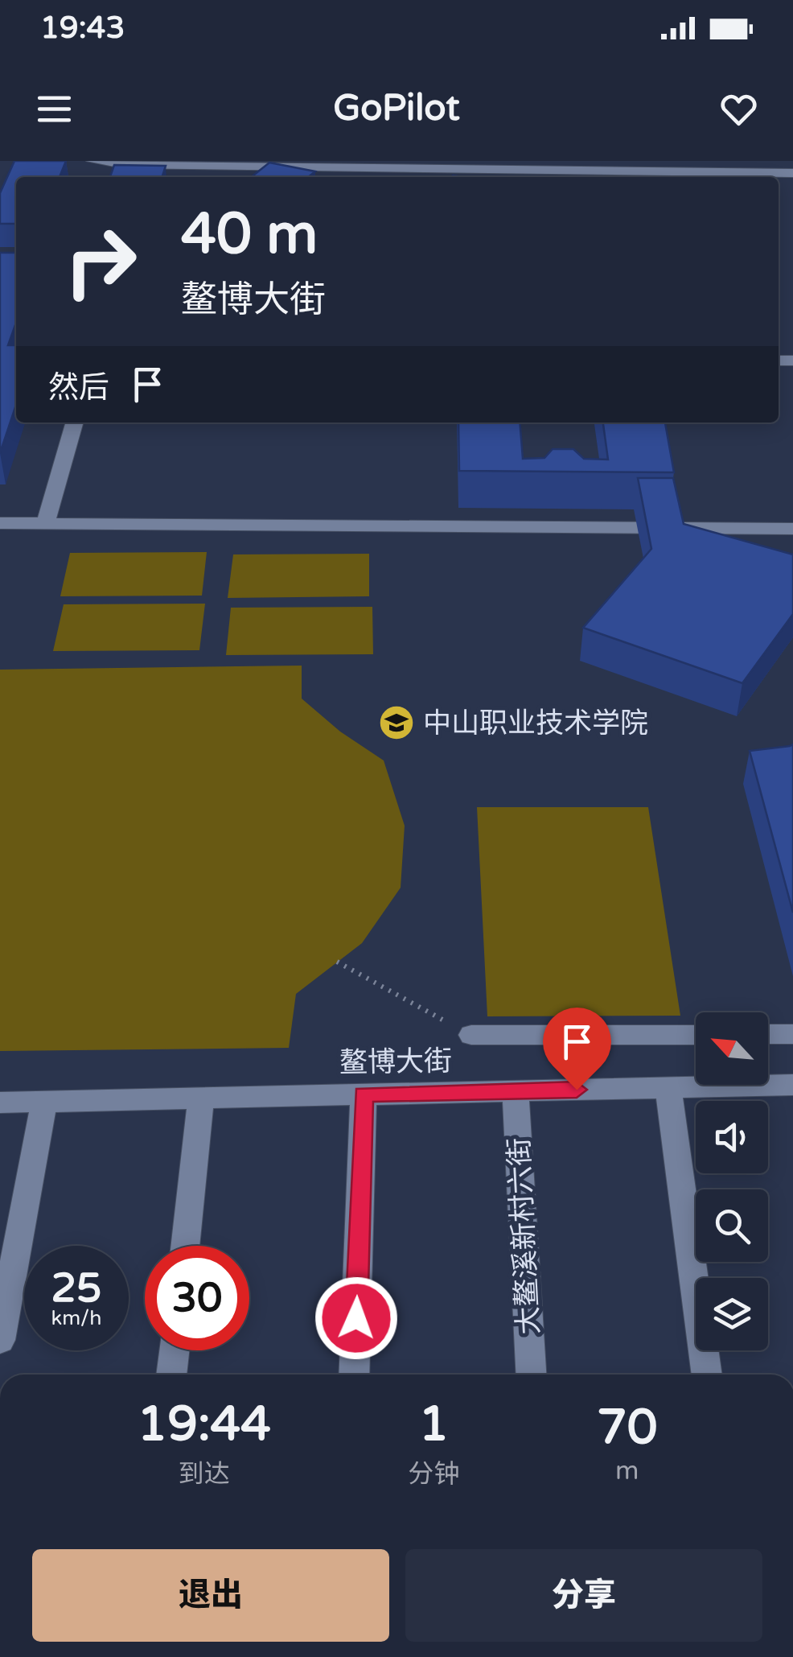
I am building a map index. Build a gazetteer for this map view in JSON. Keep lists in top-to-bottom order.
{
  "streets": {
    "street": ["鳌博大街", "大鳌溪新村六街"]
  },
  "crossings": [
    ["鳌博大街", "大鳌溪新村六街"]
  ],
  "places": {
    "school or university": ["中山职业技术学院"]
  },
  "north": "top left",
  "page": {
    "status": "19:43",
    "header": "GoPilot",
    "turn": ["40 m", "鳌博大街"],
    "then": "然后",
    "speed": "25 km/h",
    "limit": "30",
    "eta": [
      "19:44",
      "到达",
      "1",
      "分钟",
      "70",
      "m"
    ],
    "buttons": ["退出", "分享"]
  }
}
